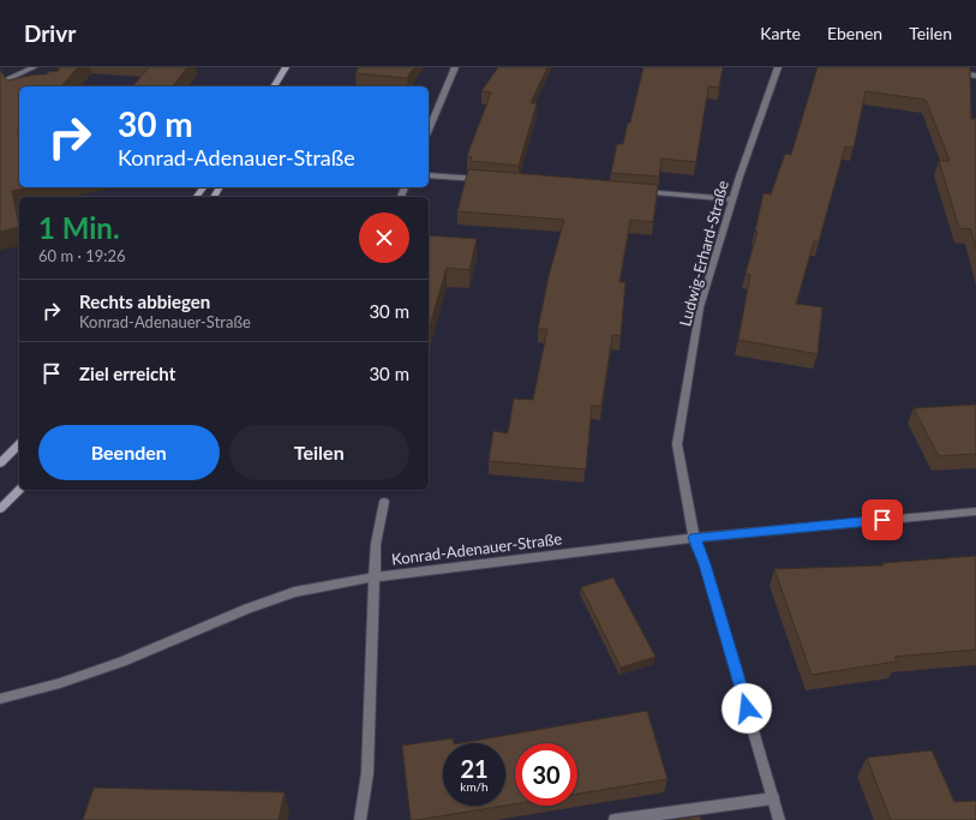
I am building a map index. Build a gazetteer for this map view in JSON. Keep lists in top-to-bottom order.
{
  "streets": {
    "street": ["Ludwig-Erhard-Straße", "Konrad-Adenauer-Straße"]
  },
  "crossings": [
    ["Ludwig-Erhard-Straße", "Konrad-Adenauer-Straße"]
  ],
  "page": {
    "header": "Drivr",
    "nav": ["Karte", "Ebenen", "Teilen"],
    "turn": ["30 m", "Konrad-Adenauer-Straße"],
    "heading": ["1 Min.", "60 m · 19:26"],
    "list": [
      {
        "name": "Rechts abbiegen",
        "note": "Konrad-Adenauer-Straße",
        "value": "30 m"
      },
      {
        "name": "Ziel erreicht",
        "value": "30 m"
      }
    ],
    "buttons": ["Beenden", "Teilen"],
    "speed": "21 km/h",
    "limit": "30"
  }
}
